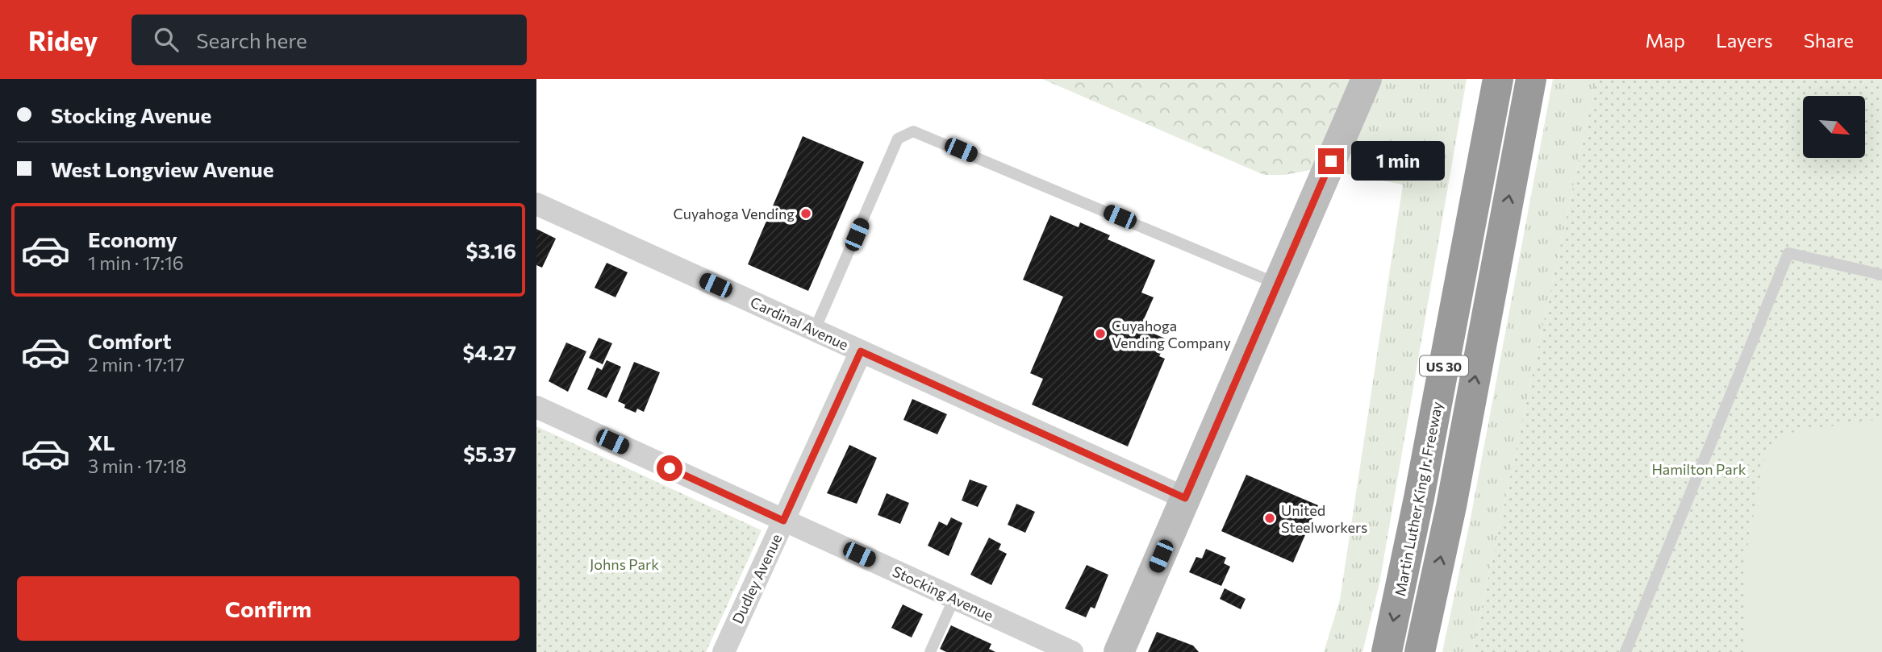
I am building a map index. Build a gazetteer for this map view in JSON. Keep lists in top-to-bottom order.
{
  "streets": {
    "highway": ["US 30", "Martin Luther King Jr. Freeway"],
    "street": ["Cardinal Avenue", "Dudley Avenue", "Stocking Avenue"]
  },
  "crossings": [
    ["Cardinal Avenue", "Dudley Avenue"],
    ["Dudley Avenue", "Stocking Avenue"]
  ],
  "parks": ["Hamilton Park", "Johns Park"],
  "places": ["Cuyahoga Vending", "Cuyahoga Vending Company", "United Steelworkers"],
  "north": "bottom right",
  "page": {
    "header": "Ridey",
    "search": "Search here",
    "nav": ["Map", "Layers", "Share"],
    "banner": ["Stocking Avenue", "West Longview Avenue"],
    "bubble": "1 min",
    "list": [
      {
        "name": "Economy",
        "note": "1 min · 17:16",
        "value": "$3.16"
      },
      {
        "name": "Comfort",
        "note": "2 min · 17:17",
        "value": "$4.27"
      },
      {
        "name": "XL",
        "note": "3 min · 17:18",
        "value": "$5.37"
      }
    ],
    "buttons": "Confirm"
  }
}
